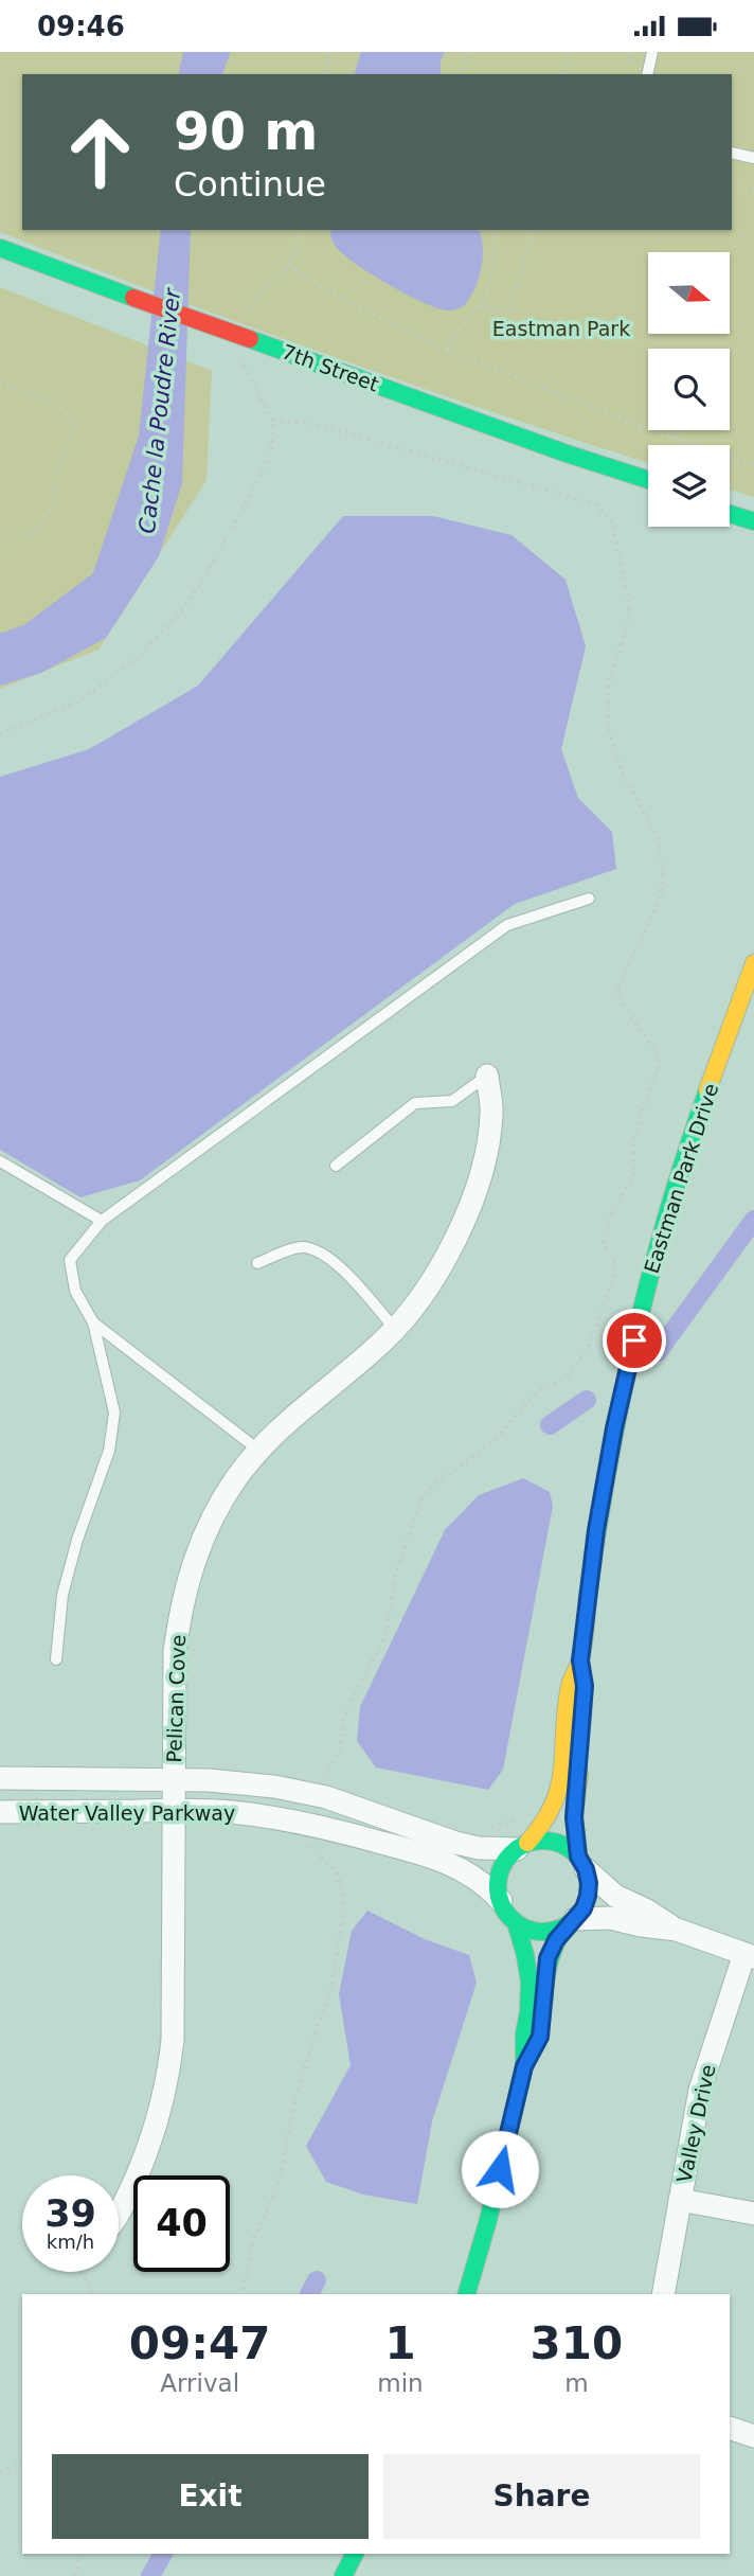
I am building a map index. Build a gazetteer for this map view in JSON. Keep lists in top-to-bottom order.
{
  "streets": {
    "street": [
      "7th Street",
      "Eastman Park Drive",
      "Pelican Cove",
      "Water Valley Parkway",
      "Valley Drive"
    ]
  },
  "crossings": [
    ["Eastman Park Drive", "Water Valley Parkway"],
    ["Pelican Cove", "Water Valley Parkway"]
  ],
  "water": ["Cache la Poudre River"],
  "parks": ["Eastman Park"],
  "north": "right",
  "page": {
    "status": "09:46",
    "turn": ["90 m", "Continue"],
    "speed": "39 km/h",
    "limit": "40",
    "eta": [
      "09:47",
      "Arrival",
      "1",
      "min",
      "310",
      "m"
    ],
    "buttons": ["Exit", "Share"]
  }
}
